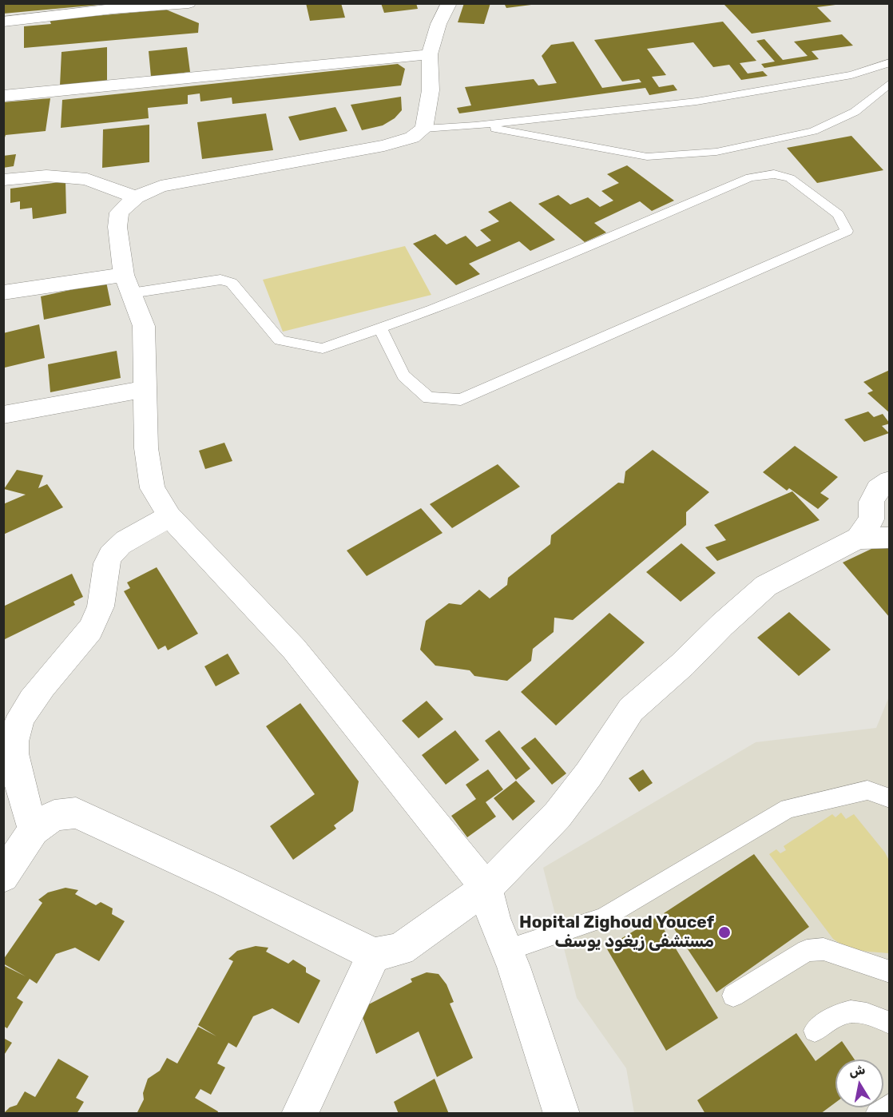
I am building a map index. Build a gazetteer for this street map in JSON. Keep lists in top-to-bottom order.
{
  "places": ["Hopital Zighoud Youcef مستشفى زيغود يوسف"],
  "north": "top"
}
